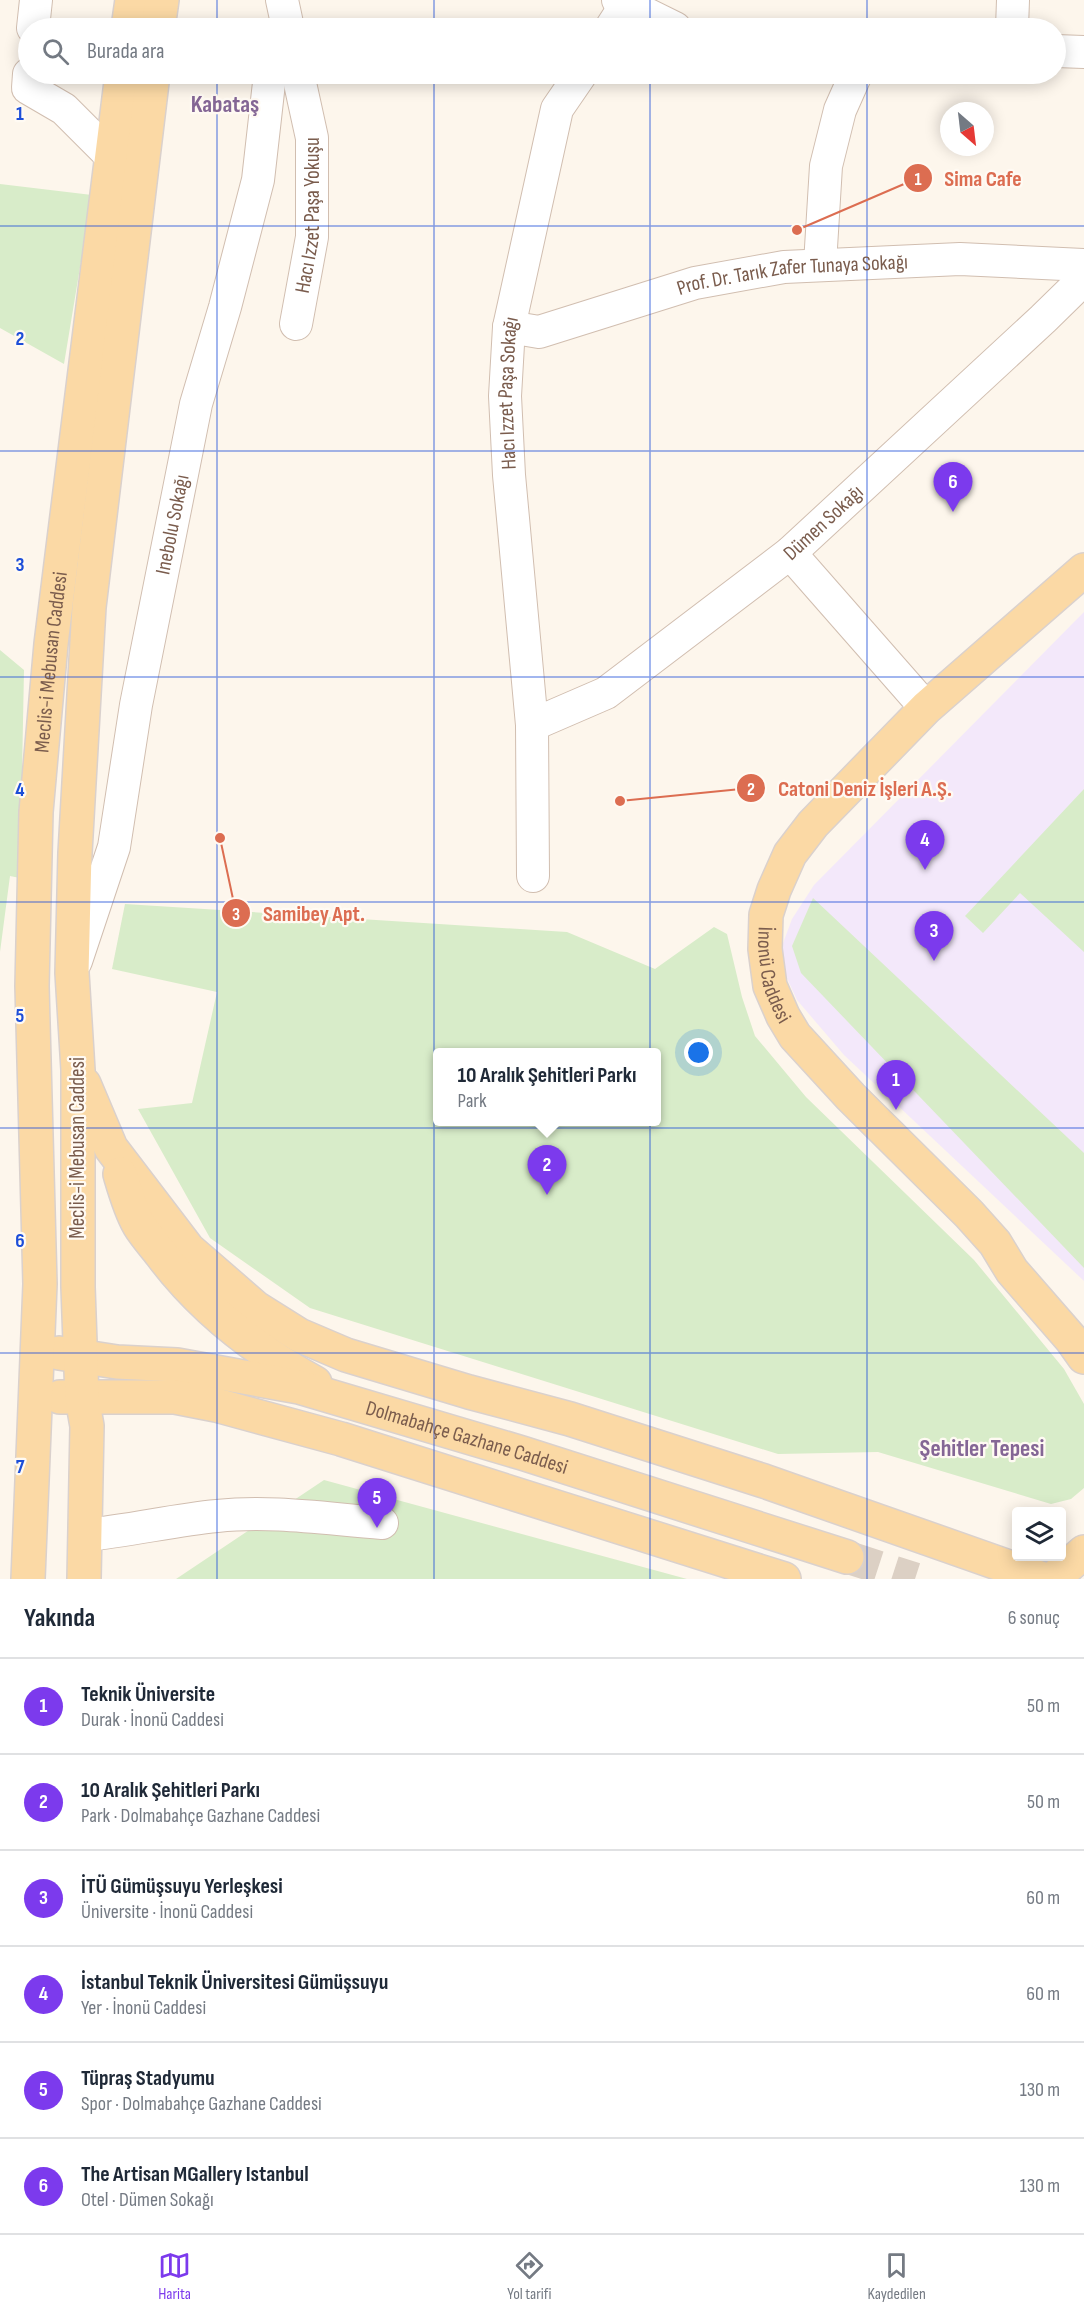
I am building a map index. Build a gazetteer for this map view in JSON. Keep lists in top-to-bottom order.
{
  "streets": {
    "main road": ["Meclis-i Mebusan Caddesi", "İnonü Caddesi", "Dolmabahçe Gazhane Caddesi"],
    "street": [
      "Hacı Izzet Paşa Yokuşu",
      "Prof. Dr. Tarık Zafer Tunaya Sokağı",
      "Hacı Izzet Paşa Sokağı",
      "Dümen Sokağı",
      "Inebolu Sokağı"
    ]
  },
  "crossings": [
    ["Prof. Dr. Tarık Zafer Tunaya Sokağı", "Hacı Izzet Paşa Sokağı"],
    ["Hacı Izzet Paşa Sokağı", "Dümen Sokağı"],
    ["Inebolu Sokağı", "Meclis-i Mebusan Caddesi"],
    ["Meclis-i Mebusan Caddesi", "Dolmabahçe Gazhane Caddesi"]
  ],
  "districts": ["Kabataş", "Şehitler Tepesi"],
  "places": ["Sima Cafe", "Catoni Deniz İşleri A.Ş.", "Samibey Apt."],
  "north": "bottom right",
  "page": {
    "search": "Burada ara",
    "pins": [
      "6",
      "4",
      "3",
      "1",
      "2",
      "5"
    ],
    "popup": ["10 Aralık Şehitleri Parkı", "Park"],
    "heading": ["Yakında", "6 sonuç"],
    "list": [
      {
        "mark": "1",
        "name": "Teknik Üniversite",
        "note": "Durak · İnonü Caddesi",
        "value": "50 m"
      },
      {
        "mark": "2",
        "name": "10 Aralık Şehitleri Parkı",
        "note": "Park · Dolmabahçe Gazhane Caddesi",
        "value": "50 m"
      },
      {
        "mark": "3",
        "name": "İTÜ Gümüşsuyu Yerleşkesi",
        "note": "Üniversite · İnonü Caddesi",
        "value": "60 m"
      },
      {
        "mark": "4",
        "name": "İstanbul Teknik Üniversitesi Gümüşsuyu",
        "note": "Yer · İnonü Caddesi",
        "value": "60 m"
      },
      {
        "mark": "5",
        "name": "Tüpraş Stadyumu",
        "note": "Spor · Dolmabahçe Gazhane Caddesi",
        "value": "130 m"
      },
      {
        "mark": "6",
        "name": "The Artisan MGallery Istanbul",
        "note": "Otel · Dümen Sokağı",
        "value": "130 m"
      }
    ],
    "nav": ["Harita", "Yol tarifi", "Kaydedilen"]
  },
  "grid": {
    "rows": [
      "1",
      "2",
      "3",
      "4",
      "5",
      "6",
      "7"
    ]
  }
}
